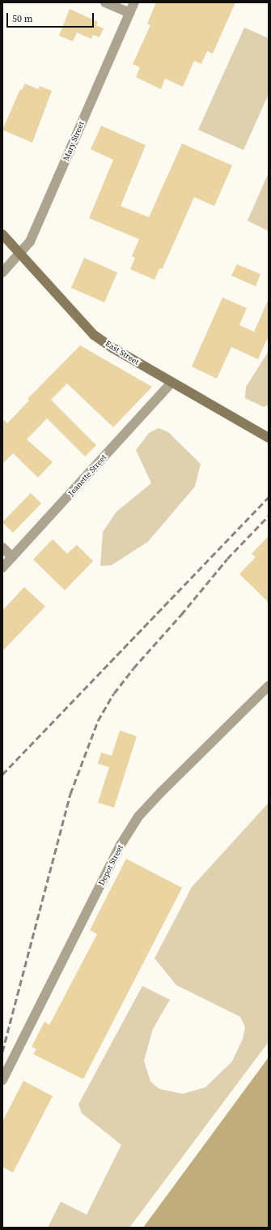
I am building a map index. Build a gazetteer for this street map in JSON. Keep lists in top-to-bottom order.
{
  "streets": {
    "main road": ["East Street"],
    "street": ["Mary Street", "Jeanette Street", "Depot Street"]
  },
  "crossings": [
    ["Mary Street", "East Street"],
    ["East Street", "Jeanette Street"]
  ],
  "scale_bar": "50 m"
}
